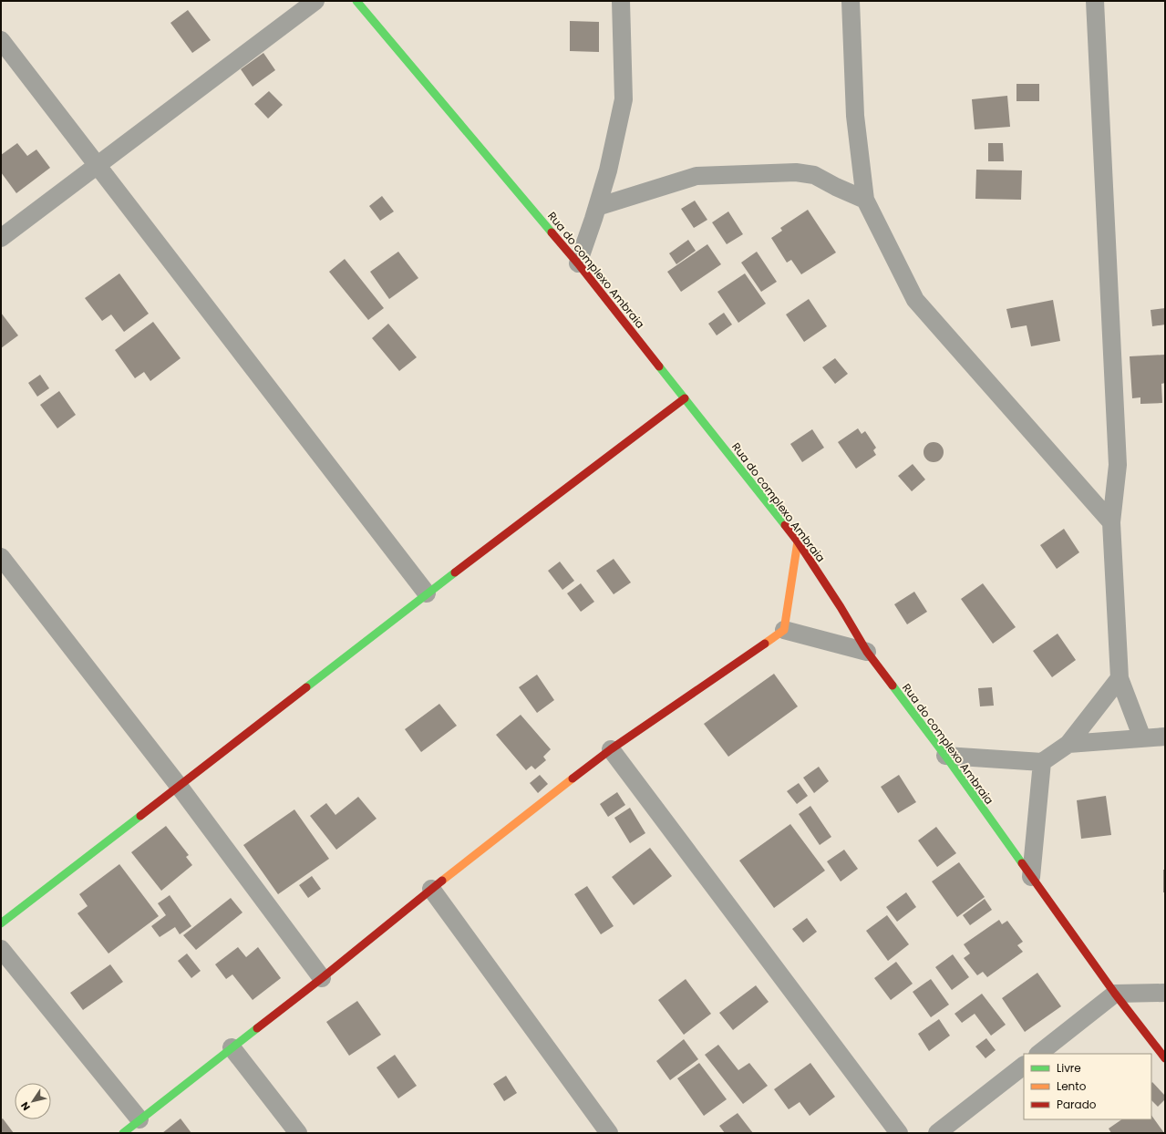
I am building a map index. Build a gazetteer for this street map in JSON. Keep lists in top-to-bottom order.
{
  "streets": {
    "street": ["Rua do complexo Ambraia"]
  },
  "legend": ["Livre", "Lento", "Parado"],
  "north": "bottom left"
}
